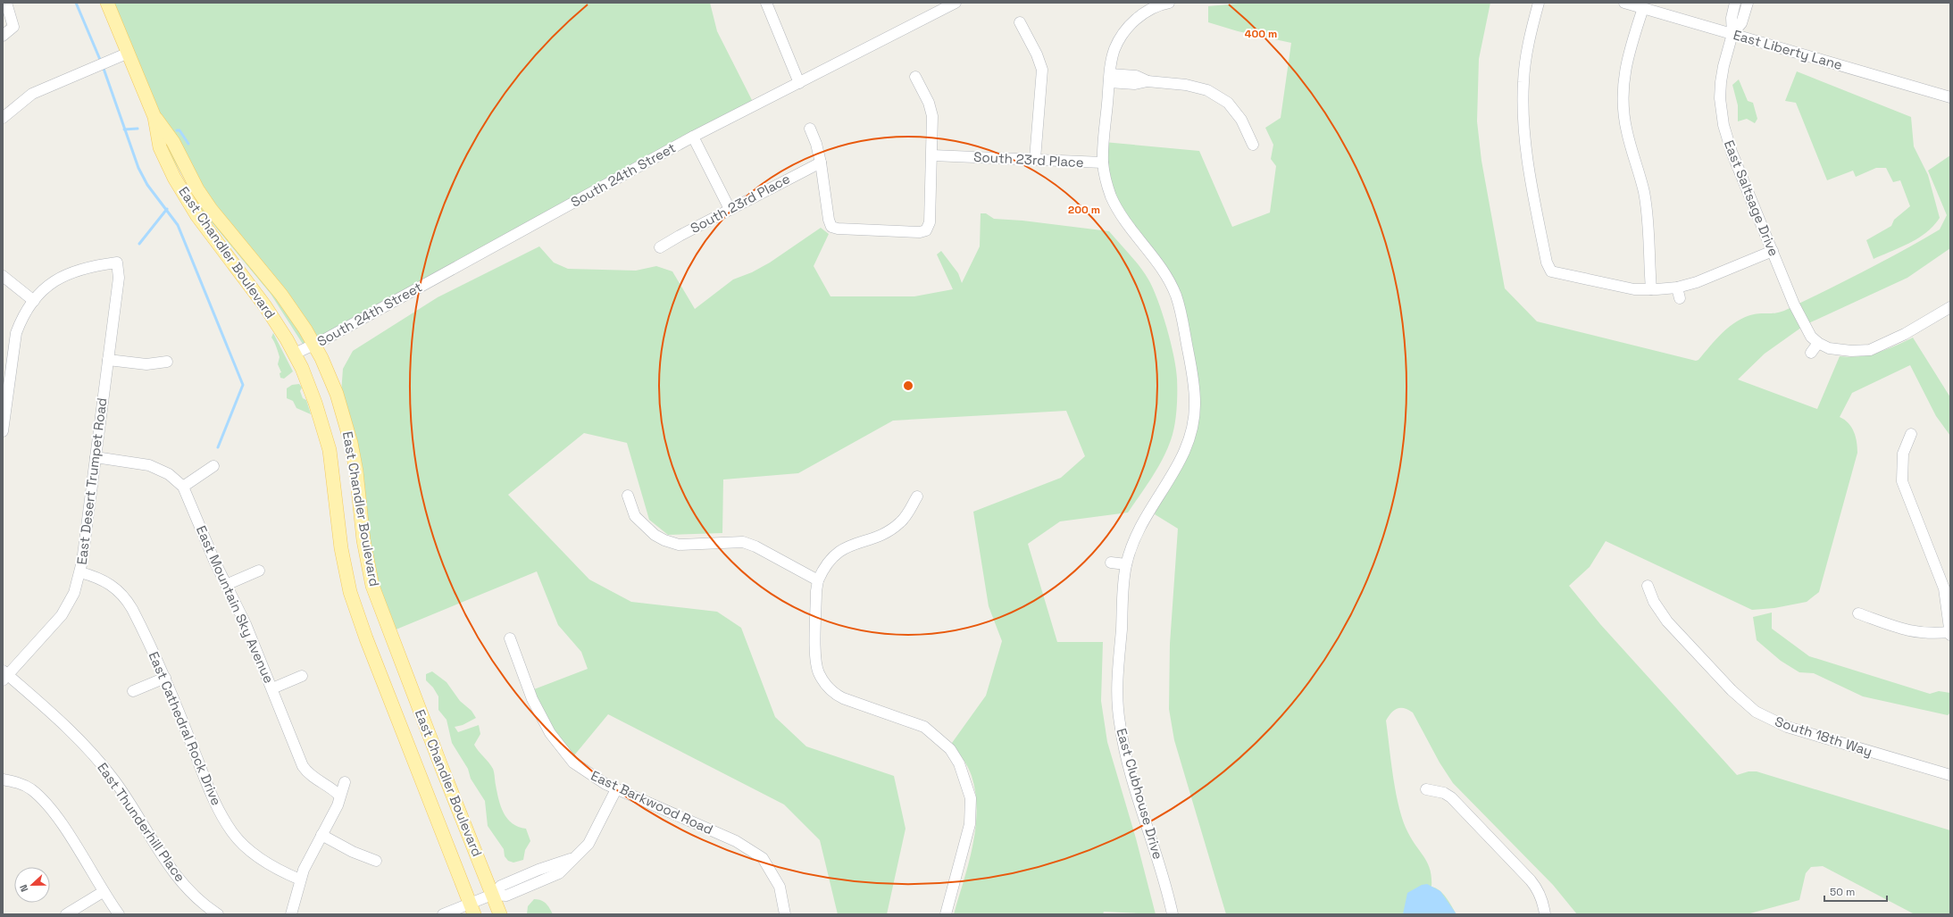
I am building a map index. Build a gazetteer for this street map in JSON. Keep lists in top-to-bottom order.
{
  "streets": {
    "main road": ["East Chandler Boulevard"],
    "street": [
      "East Liberty Lane",
      "South 23rd Place",
      "South 24th Street",
      "East Saltsage Drive",
      "East Desert Trumpet Road",
      "East Mountain Sky Avenue",
      "East Cathedral Rock Drive",
      "South 18th Way",
      "East Clubhouse Drive",
      "East Barkwood Road",
      "East Thunderhill Place"
    ]
  },
  "crossings": [
    ["East Liberty Lane", "East Saltsage Drive"],
    ["South 23rd Place", "East Clubhouse Drive"],
    ["South 24th Street", "East Chandler Boulevard"],
    ["East Desert Trumpet Road", "East Mountain Sky Avenue"],
    ["East Desert Trumpet Road", "East Cathedral Rock Drive"],
    ["East Desert Trumpet Road", "East Thunderhill Place"]
  ],
  "scale_bar": "50 m",
  "north": "left",
  "rings": ["400 m", "200 m"]
}
